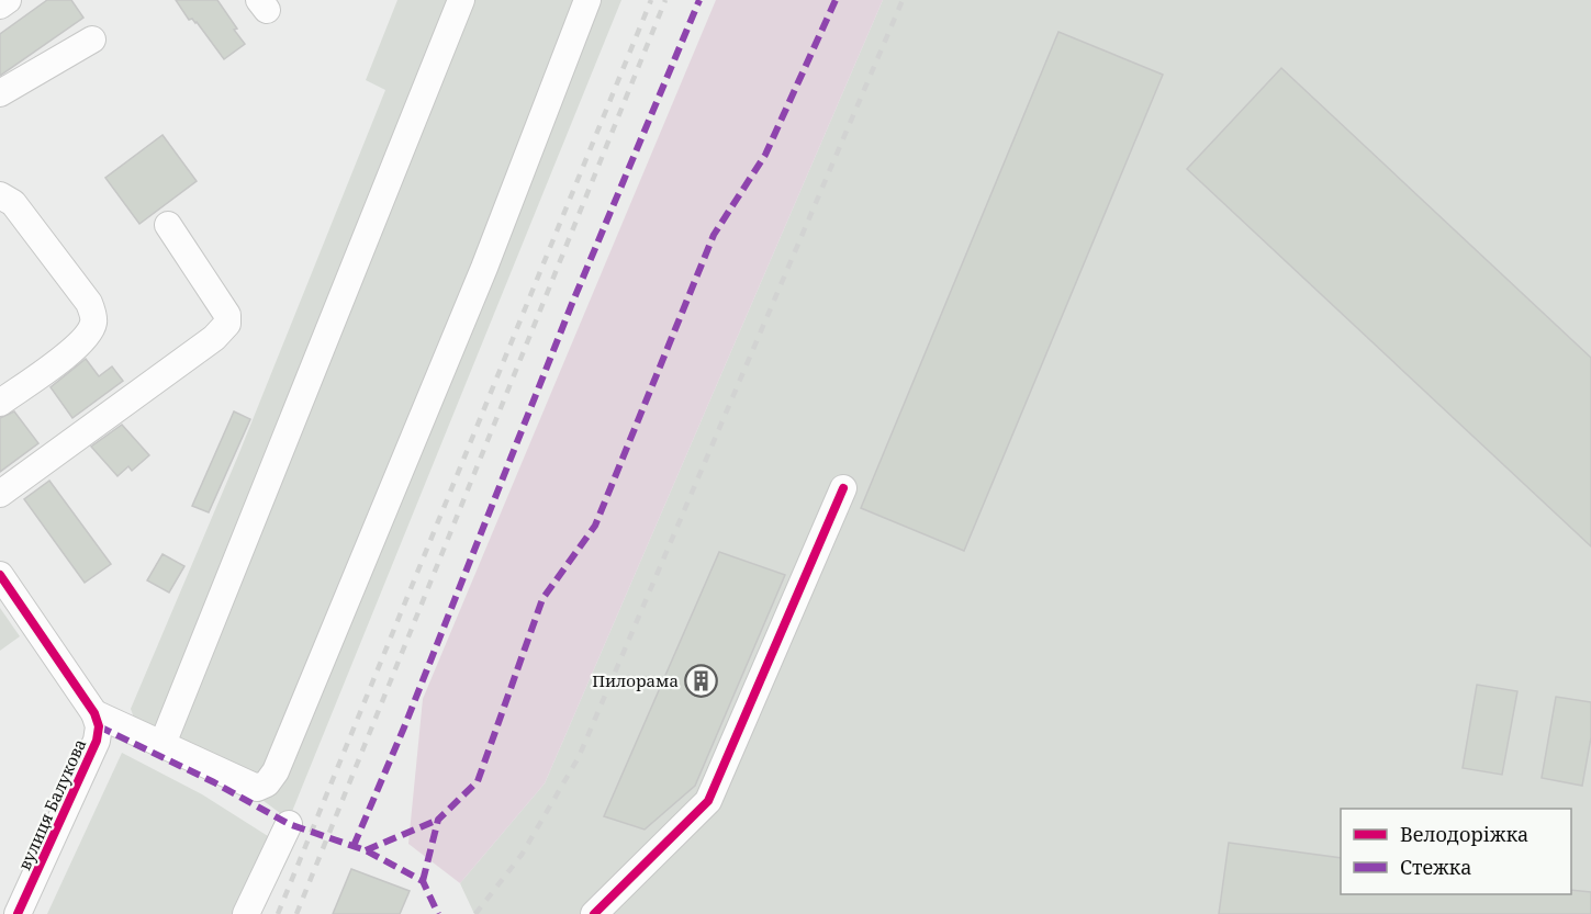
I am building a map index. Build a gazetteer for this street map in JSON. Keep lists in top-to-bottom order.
{
  "streets": {
    "street": ["вулиця Балукова"]
  },
  "places": {
    "building": ["Пилорама"]
  },
  "legend": ["Велодоріжка", "Стежка"]
}
